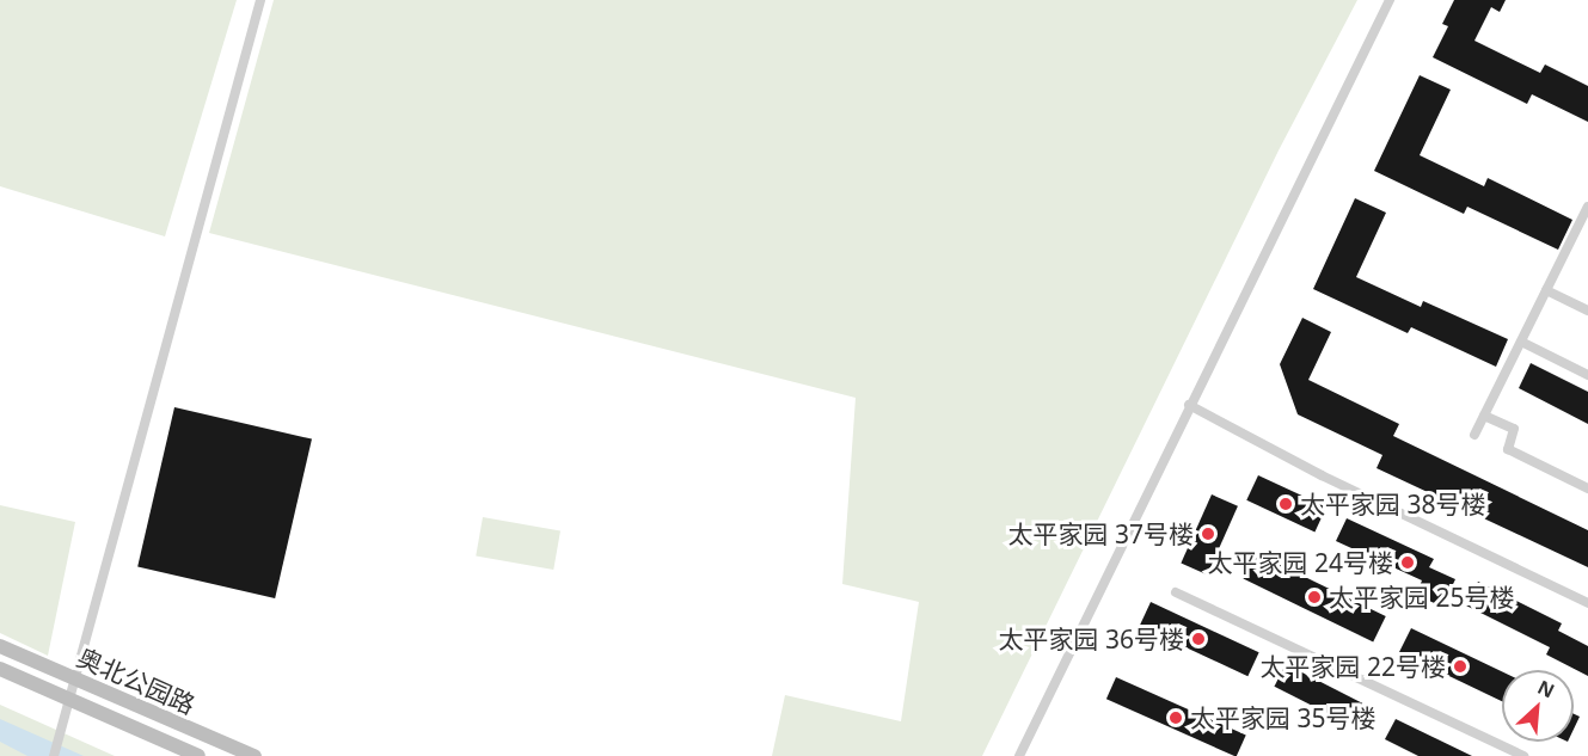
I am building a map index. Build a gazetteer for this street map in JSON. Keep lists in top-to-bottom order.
{
  "streets": {
    "main road": ["奥北公园路"]
  },
  "places": [
    "太平家园 38号楼",
    "太平家园 37号楼",
    "太平家园 24号楼",
    "太平家园 25号楼",
    "太平家园 36号楼",
    "太平家园 22号楼",
    "太平家园 35号楼"
  ],
  "north": "top right"
}
